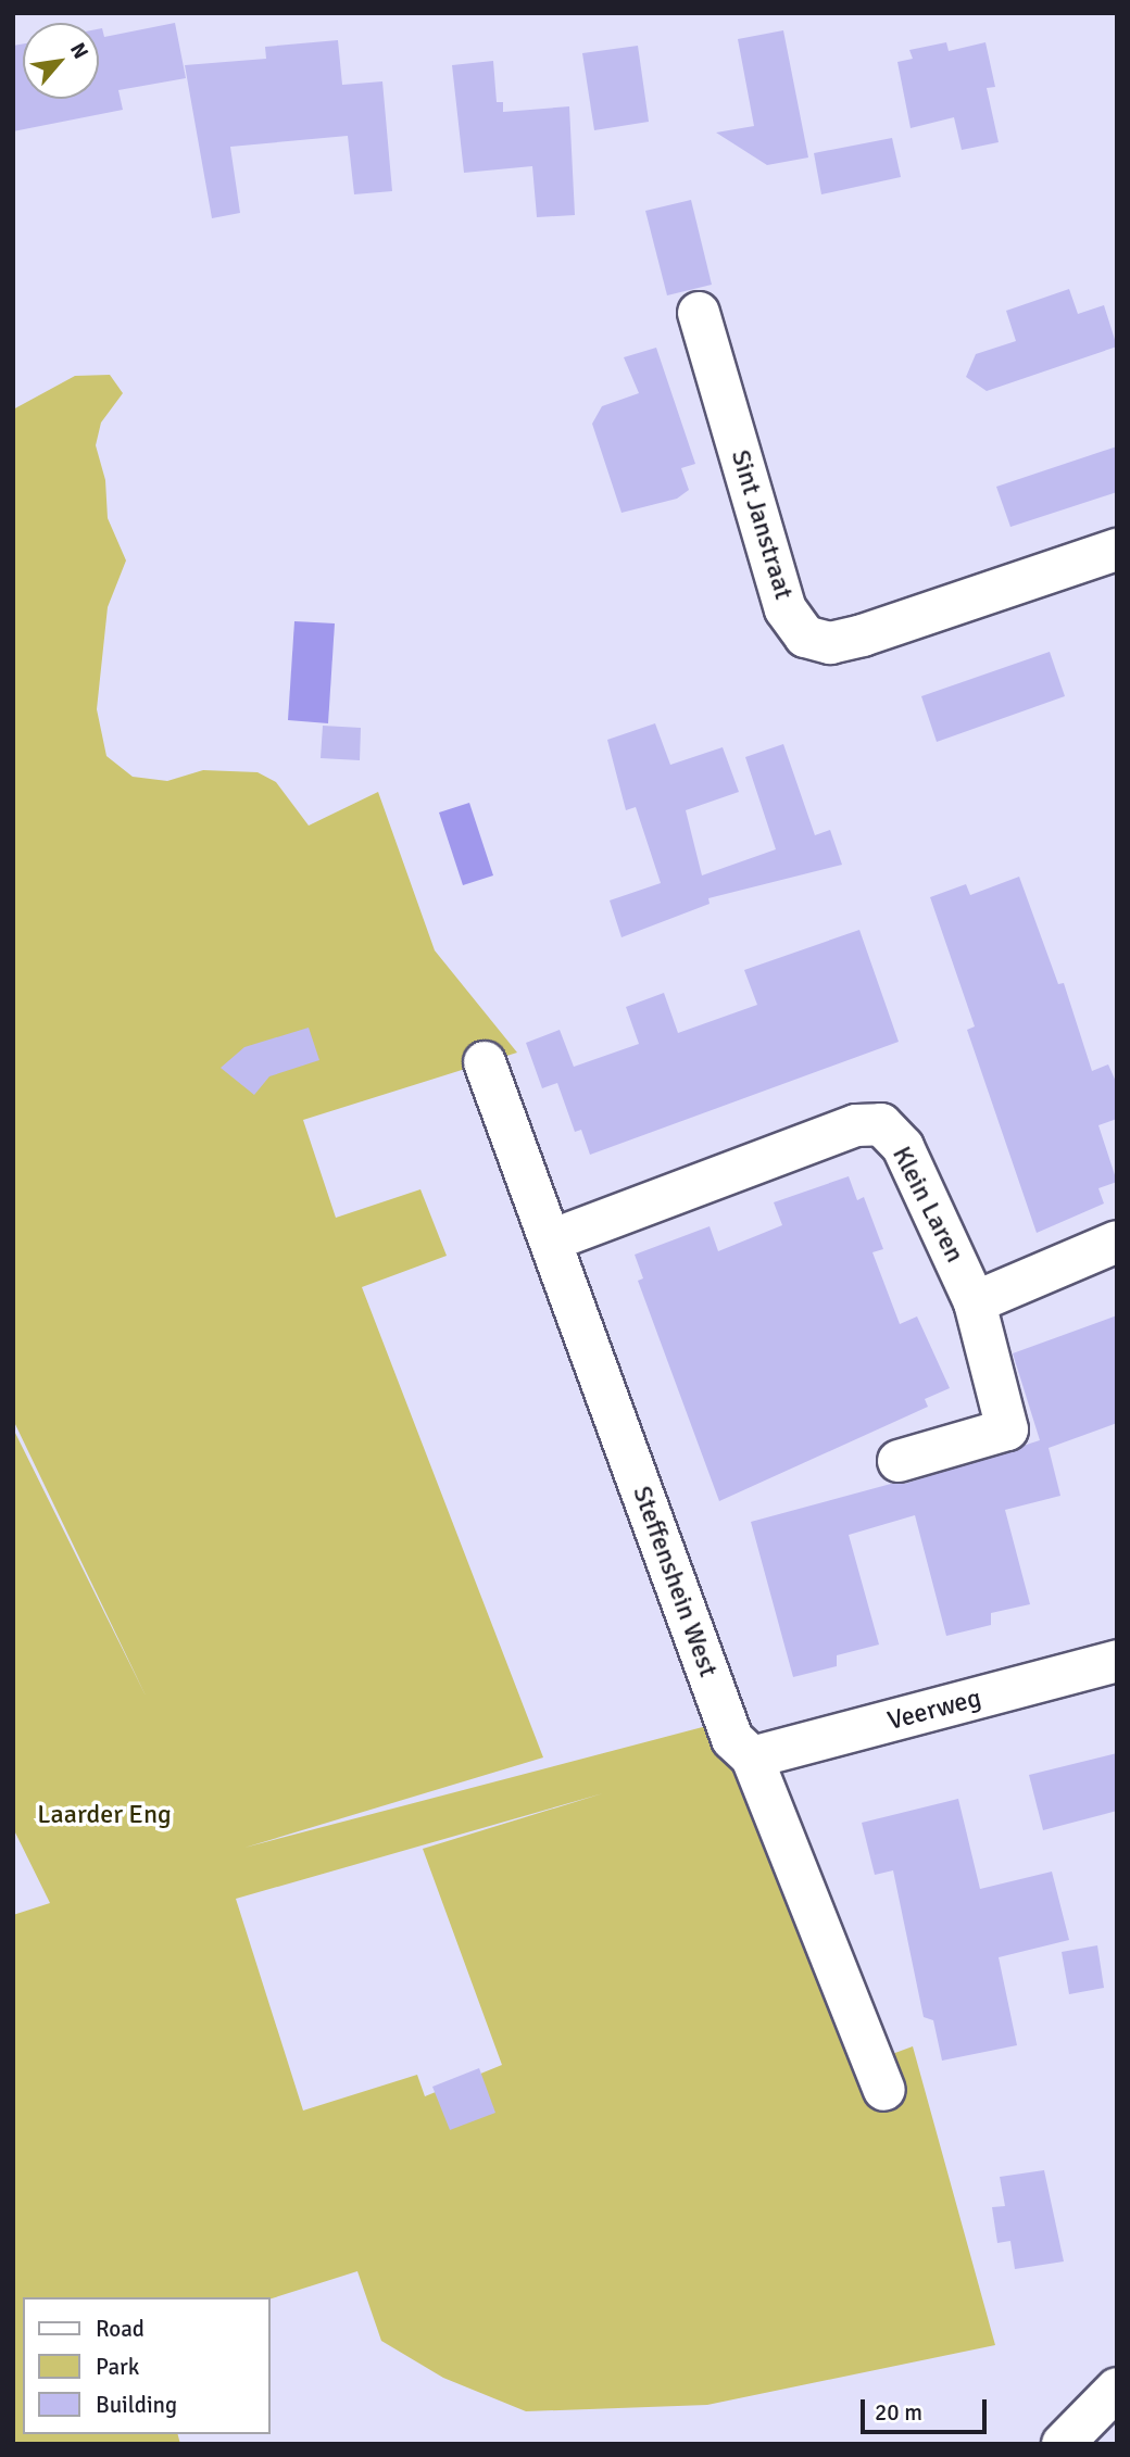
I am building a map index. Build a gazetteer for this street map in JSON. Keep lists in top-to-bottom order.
{
  "streets": {
    "street": [
      "Sint Janstraat",
      "Klein Laren",
      "Steffenshein West",
      "Veerweg"
    ]
  },
  "crossings": [
    ["Klein Laren", "Steffenshein West"],
    ["Steffenshein West", "Veerweg"]
  ],
  "parks": ["Laarder Eng"],
  "legend": ["Road", "Park", "Building"],
  "scale_bar": "20 m",
  "north": "top right"
}
